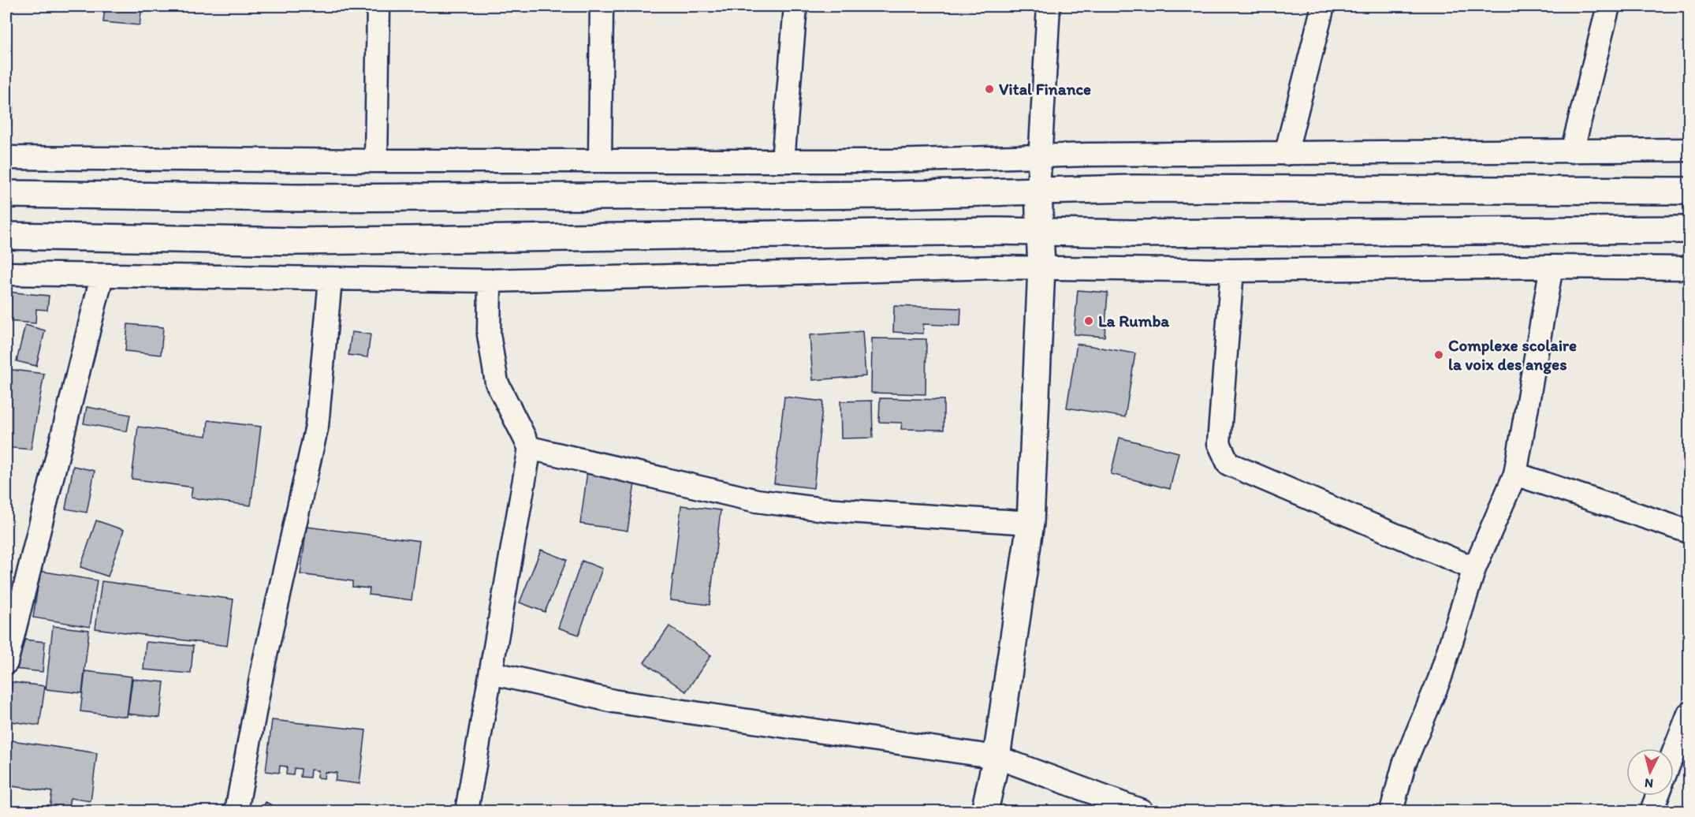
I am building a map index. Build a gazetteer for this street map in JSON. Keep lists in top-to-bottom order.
{
  "places": ["Vital Finance", "La Rumba", "Complexe scolaire la voix des anges"],
  "north": "bottom"
}
